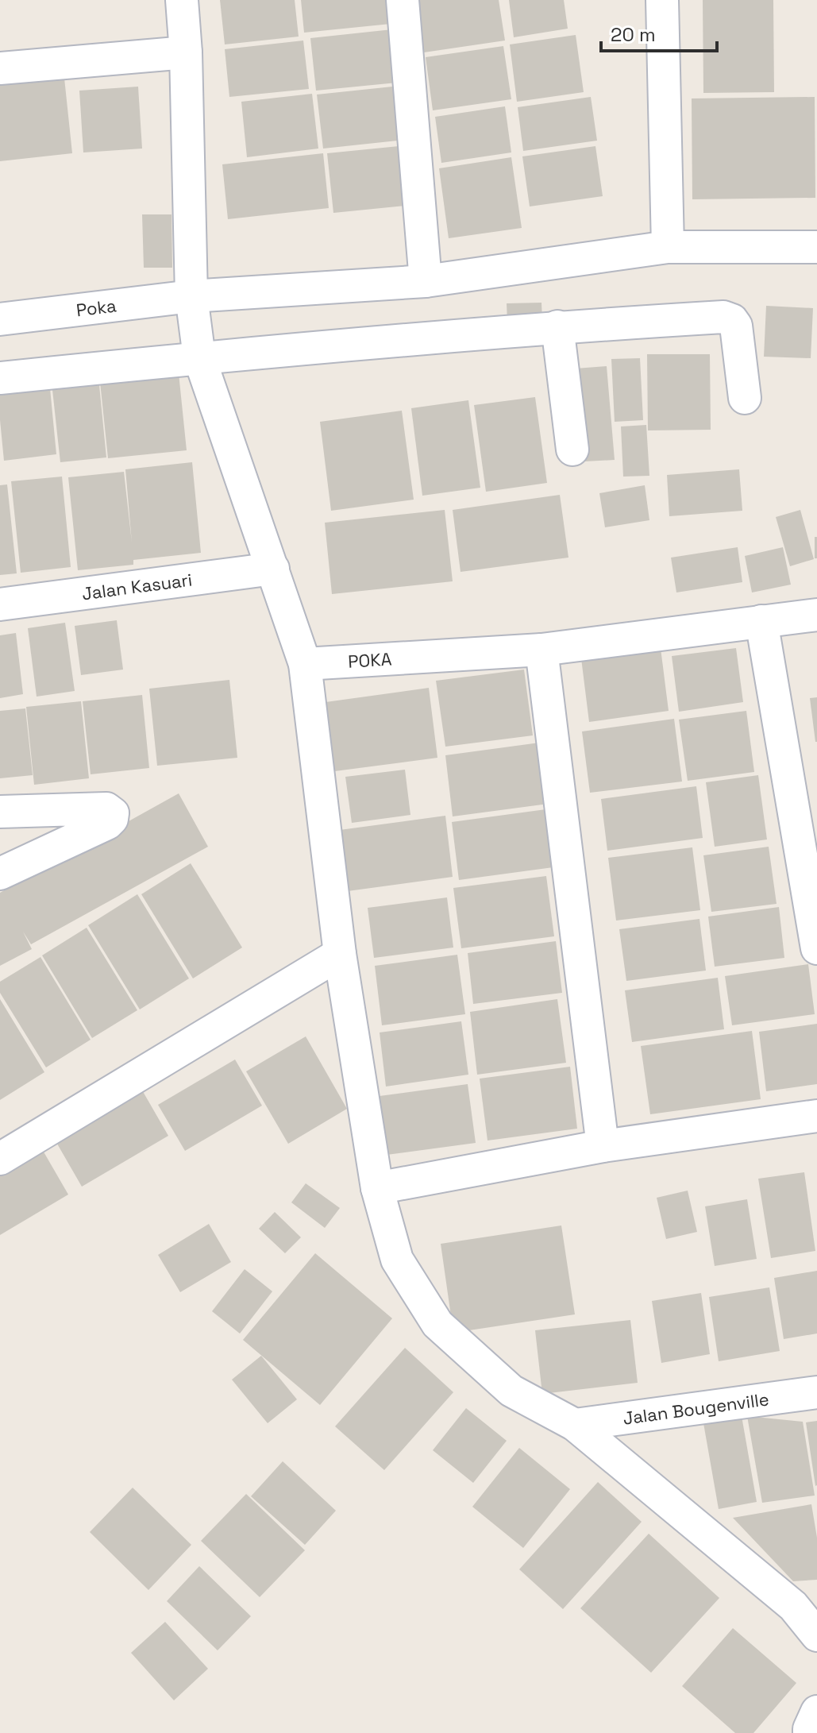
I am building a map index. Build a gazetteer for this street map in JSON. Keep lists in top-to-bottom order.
{
  "streets": {
    "street": [
      "Poka",
      "Jalan Kasuari",
      "POKA",
      "Jalan Bougenville"
    ]
  },
  "scale_bar": "20 m"
}
